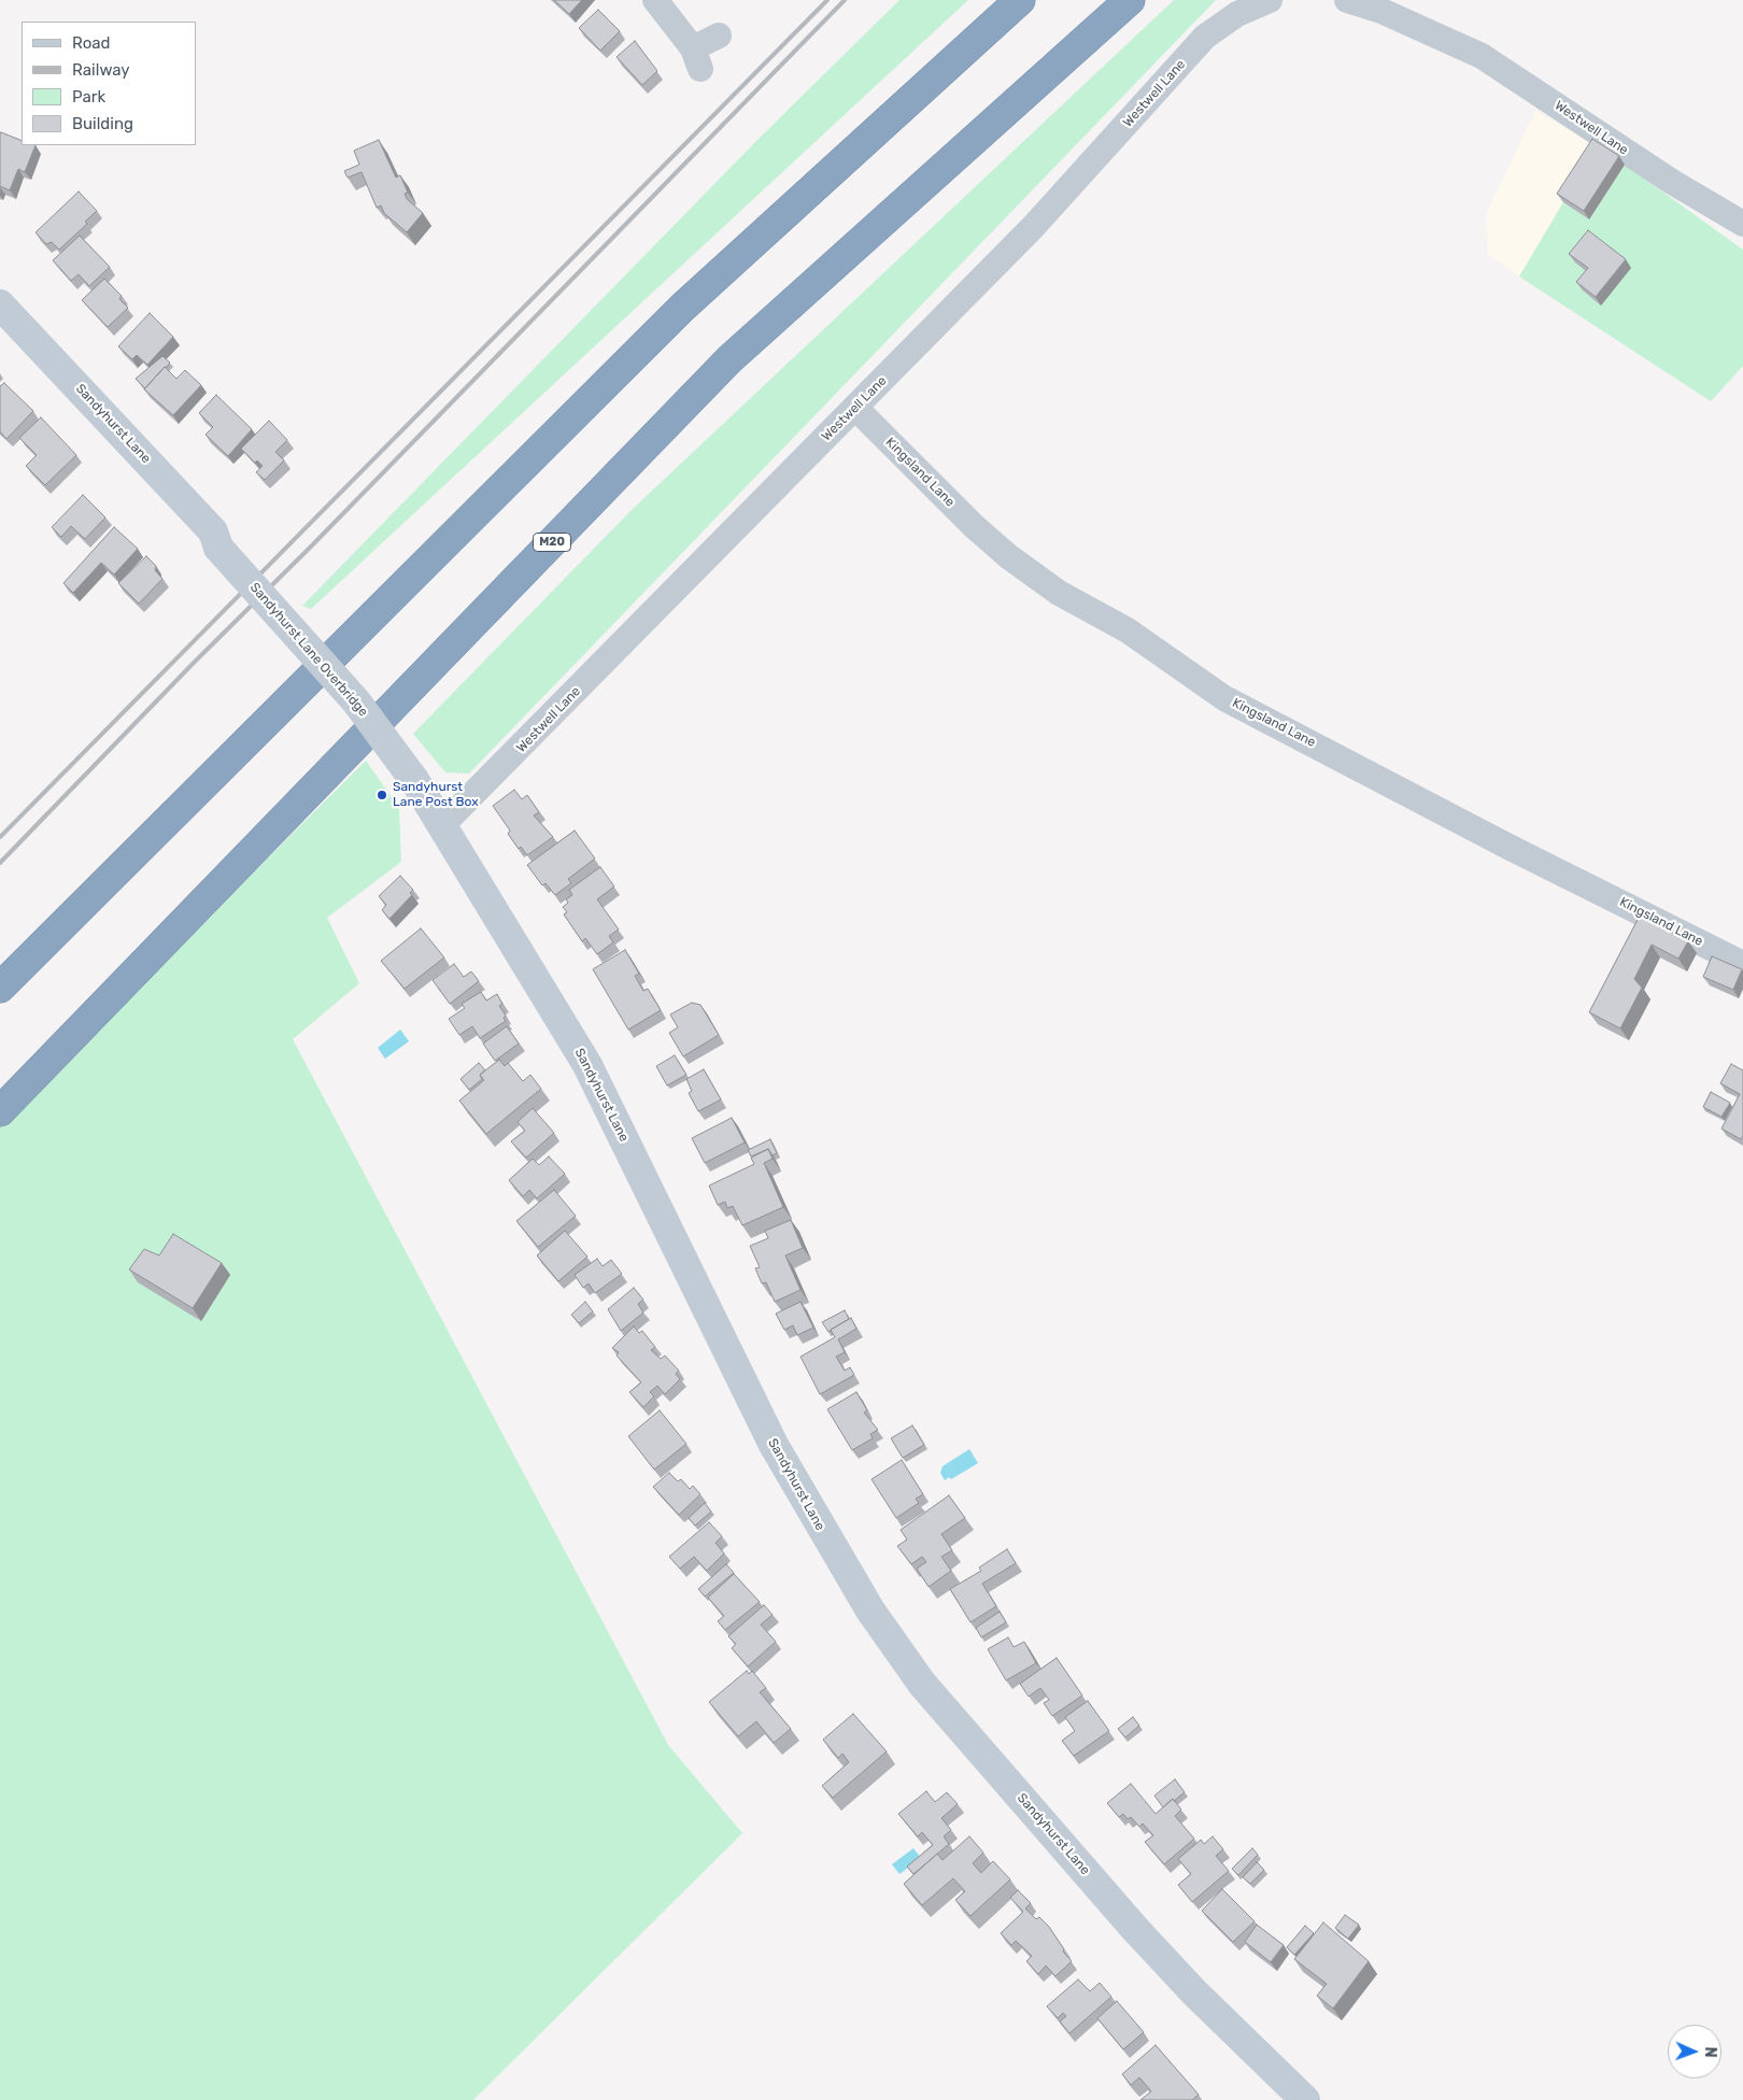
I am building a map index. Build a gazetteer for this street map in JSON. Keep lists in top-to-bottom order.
{
  "streets": {
    "highway": ["M20"],
    "street": [
      "Westwell Lane",
      "Sandyhurst Lane",
      "Kingsland Lane",
      "Sandyhurst Lane Overbridge"
    ]
  },
  "crossings": [
    ["Westwell Lane", "Sandyhurst Lane"],
    ["Westwell Lane", "Kingsland Lane"],
    ["Sandyhurst Lane", "Sandyhurst Lane Overbridge"]
  ],
  "places": ["Sandyhurst Lane Post Box"],
  "legend": [
    "Road",
    "Railway",
    "Park",
    "Building"
  ],
  "north": "right"
}
